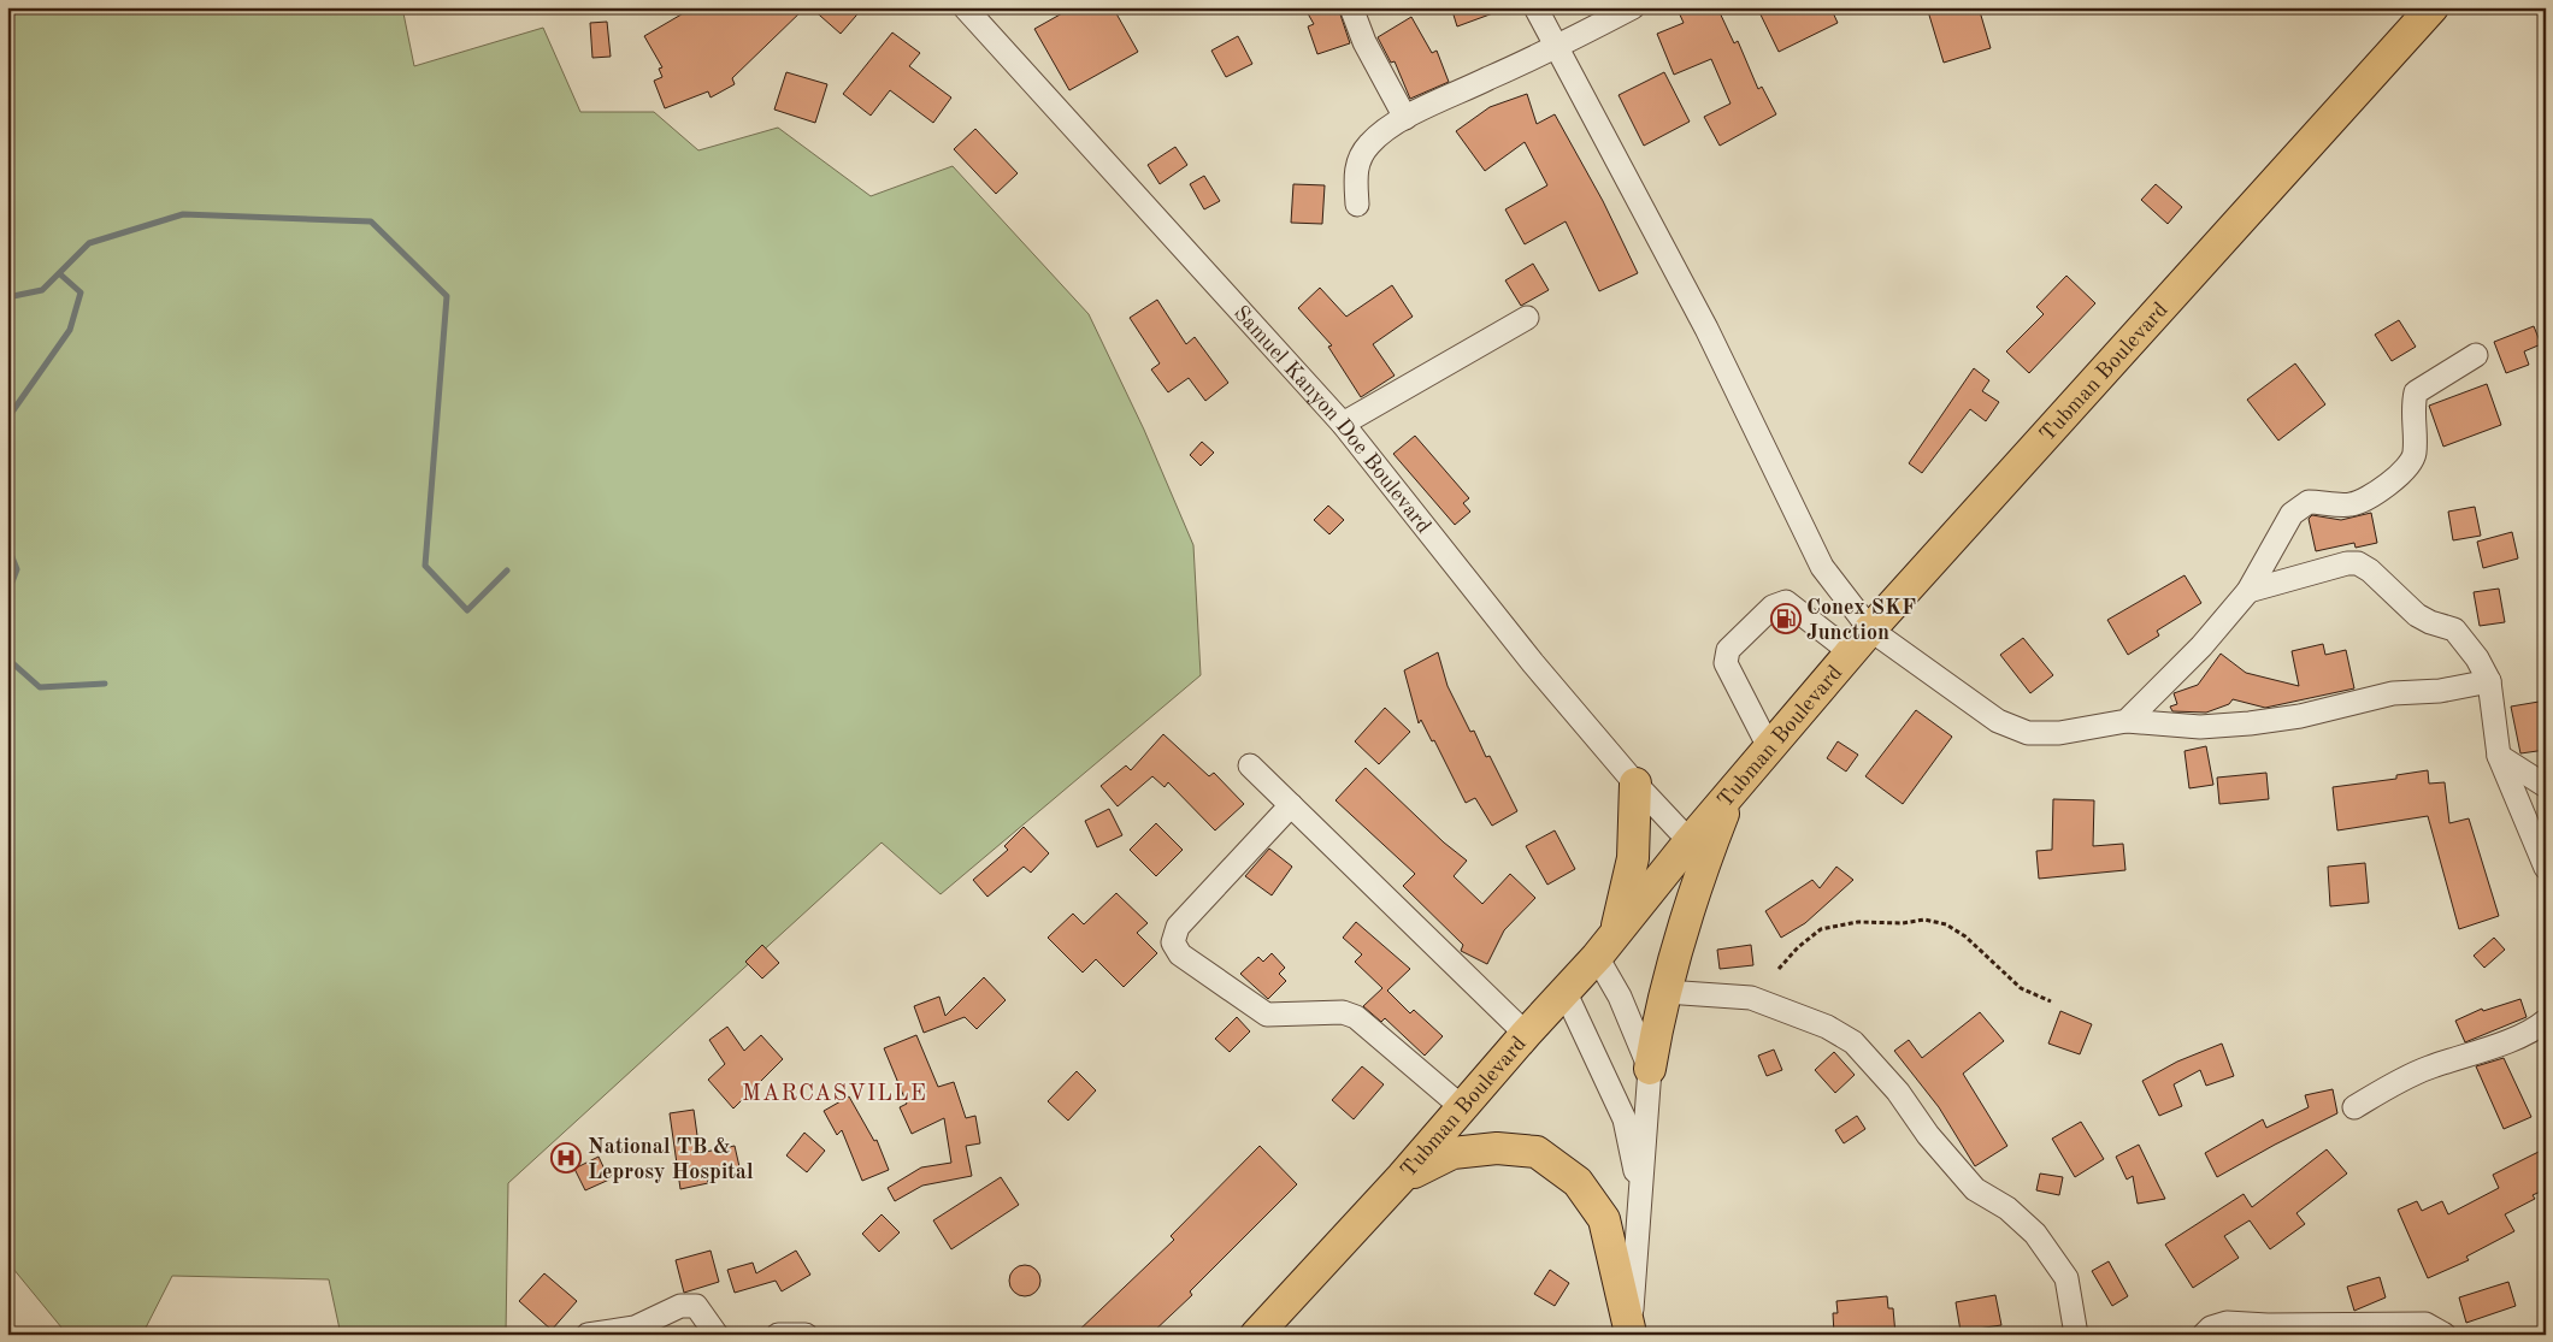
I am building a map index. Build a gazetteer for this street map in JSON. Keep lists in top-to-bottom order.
{
  "streets": {
    "highway": ["Tubman Boulevard"],
    "street": ["Samuel Kanyon Doe Boulevard"]
  },
  "crossings": [
    ["Tubman Boulevard", "Samuel Kanyon Doe Boulevard"]
  ],
  "districts": ["MARCASVILLE"],
  "places": {
    "fuel station": ["Conex SKF Junction"],
    "hospital": ["National TB & Leprosy Hospital"]
  }
}
